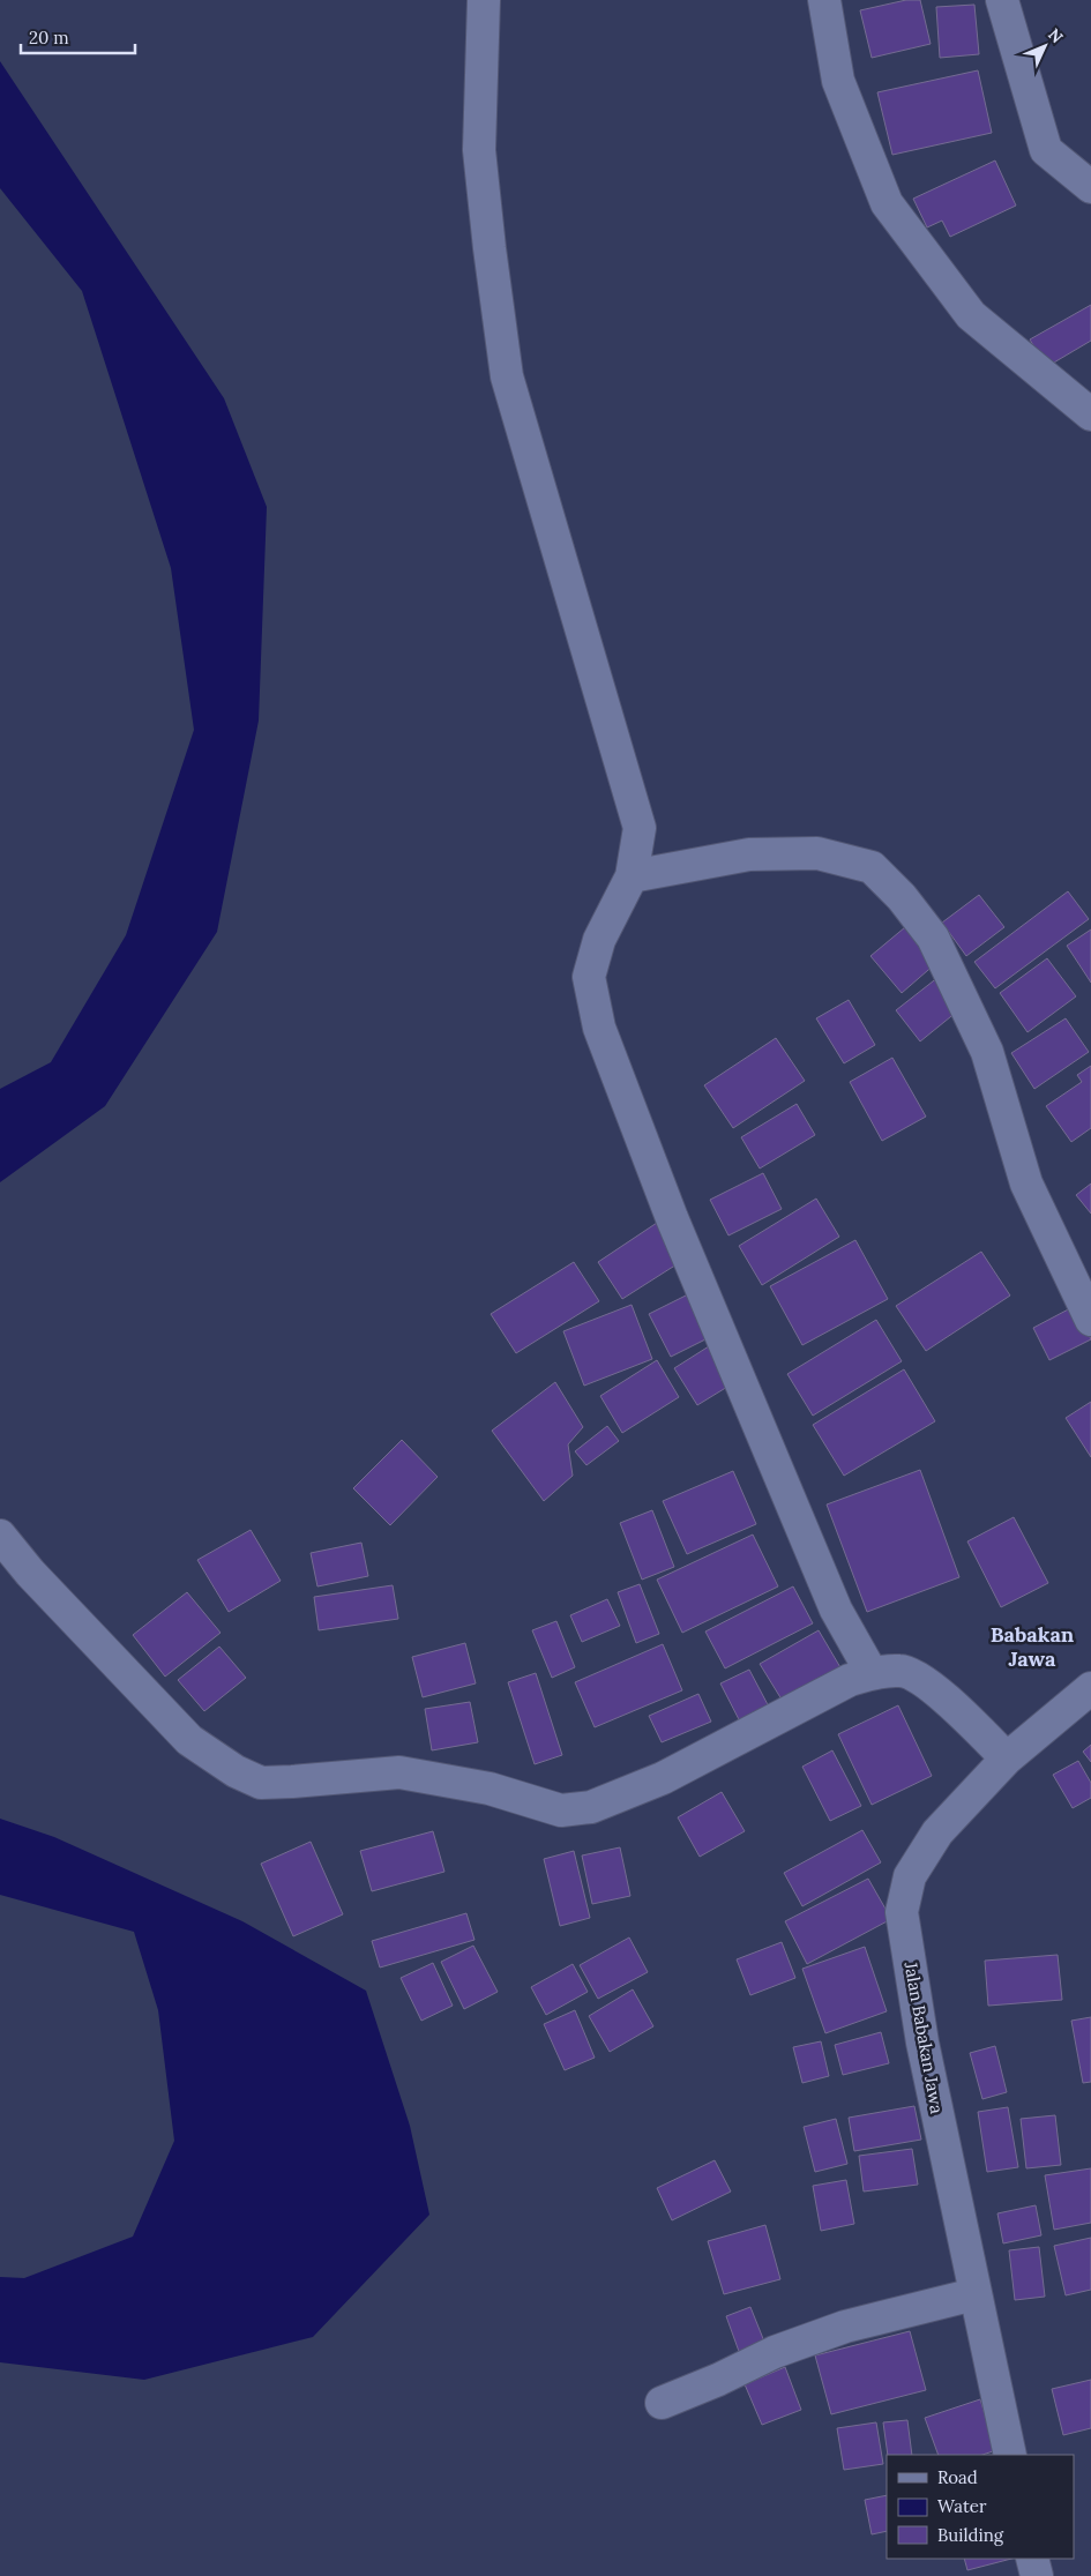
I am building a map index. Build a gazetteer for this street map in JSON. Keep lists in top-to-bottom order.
{
  "streets": {
    "street": ["Jalan Babakan Jawa"]
  },
  "districts": ["Babakan Jawa"],
  "legend": ["Road", "Water", "Building"],
  "scale_bar": "20 m",
  "north": "top right"
}
